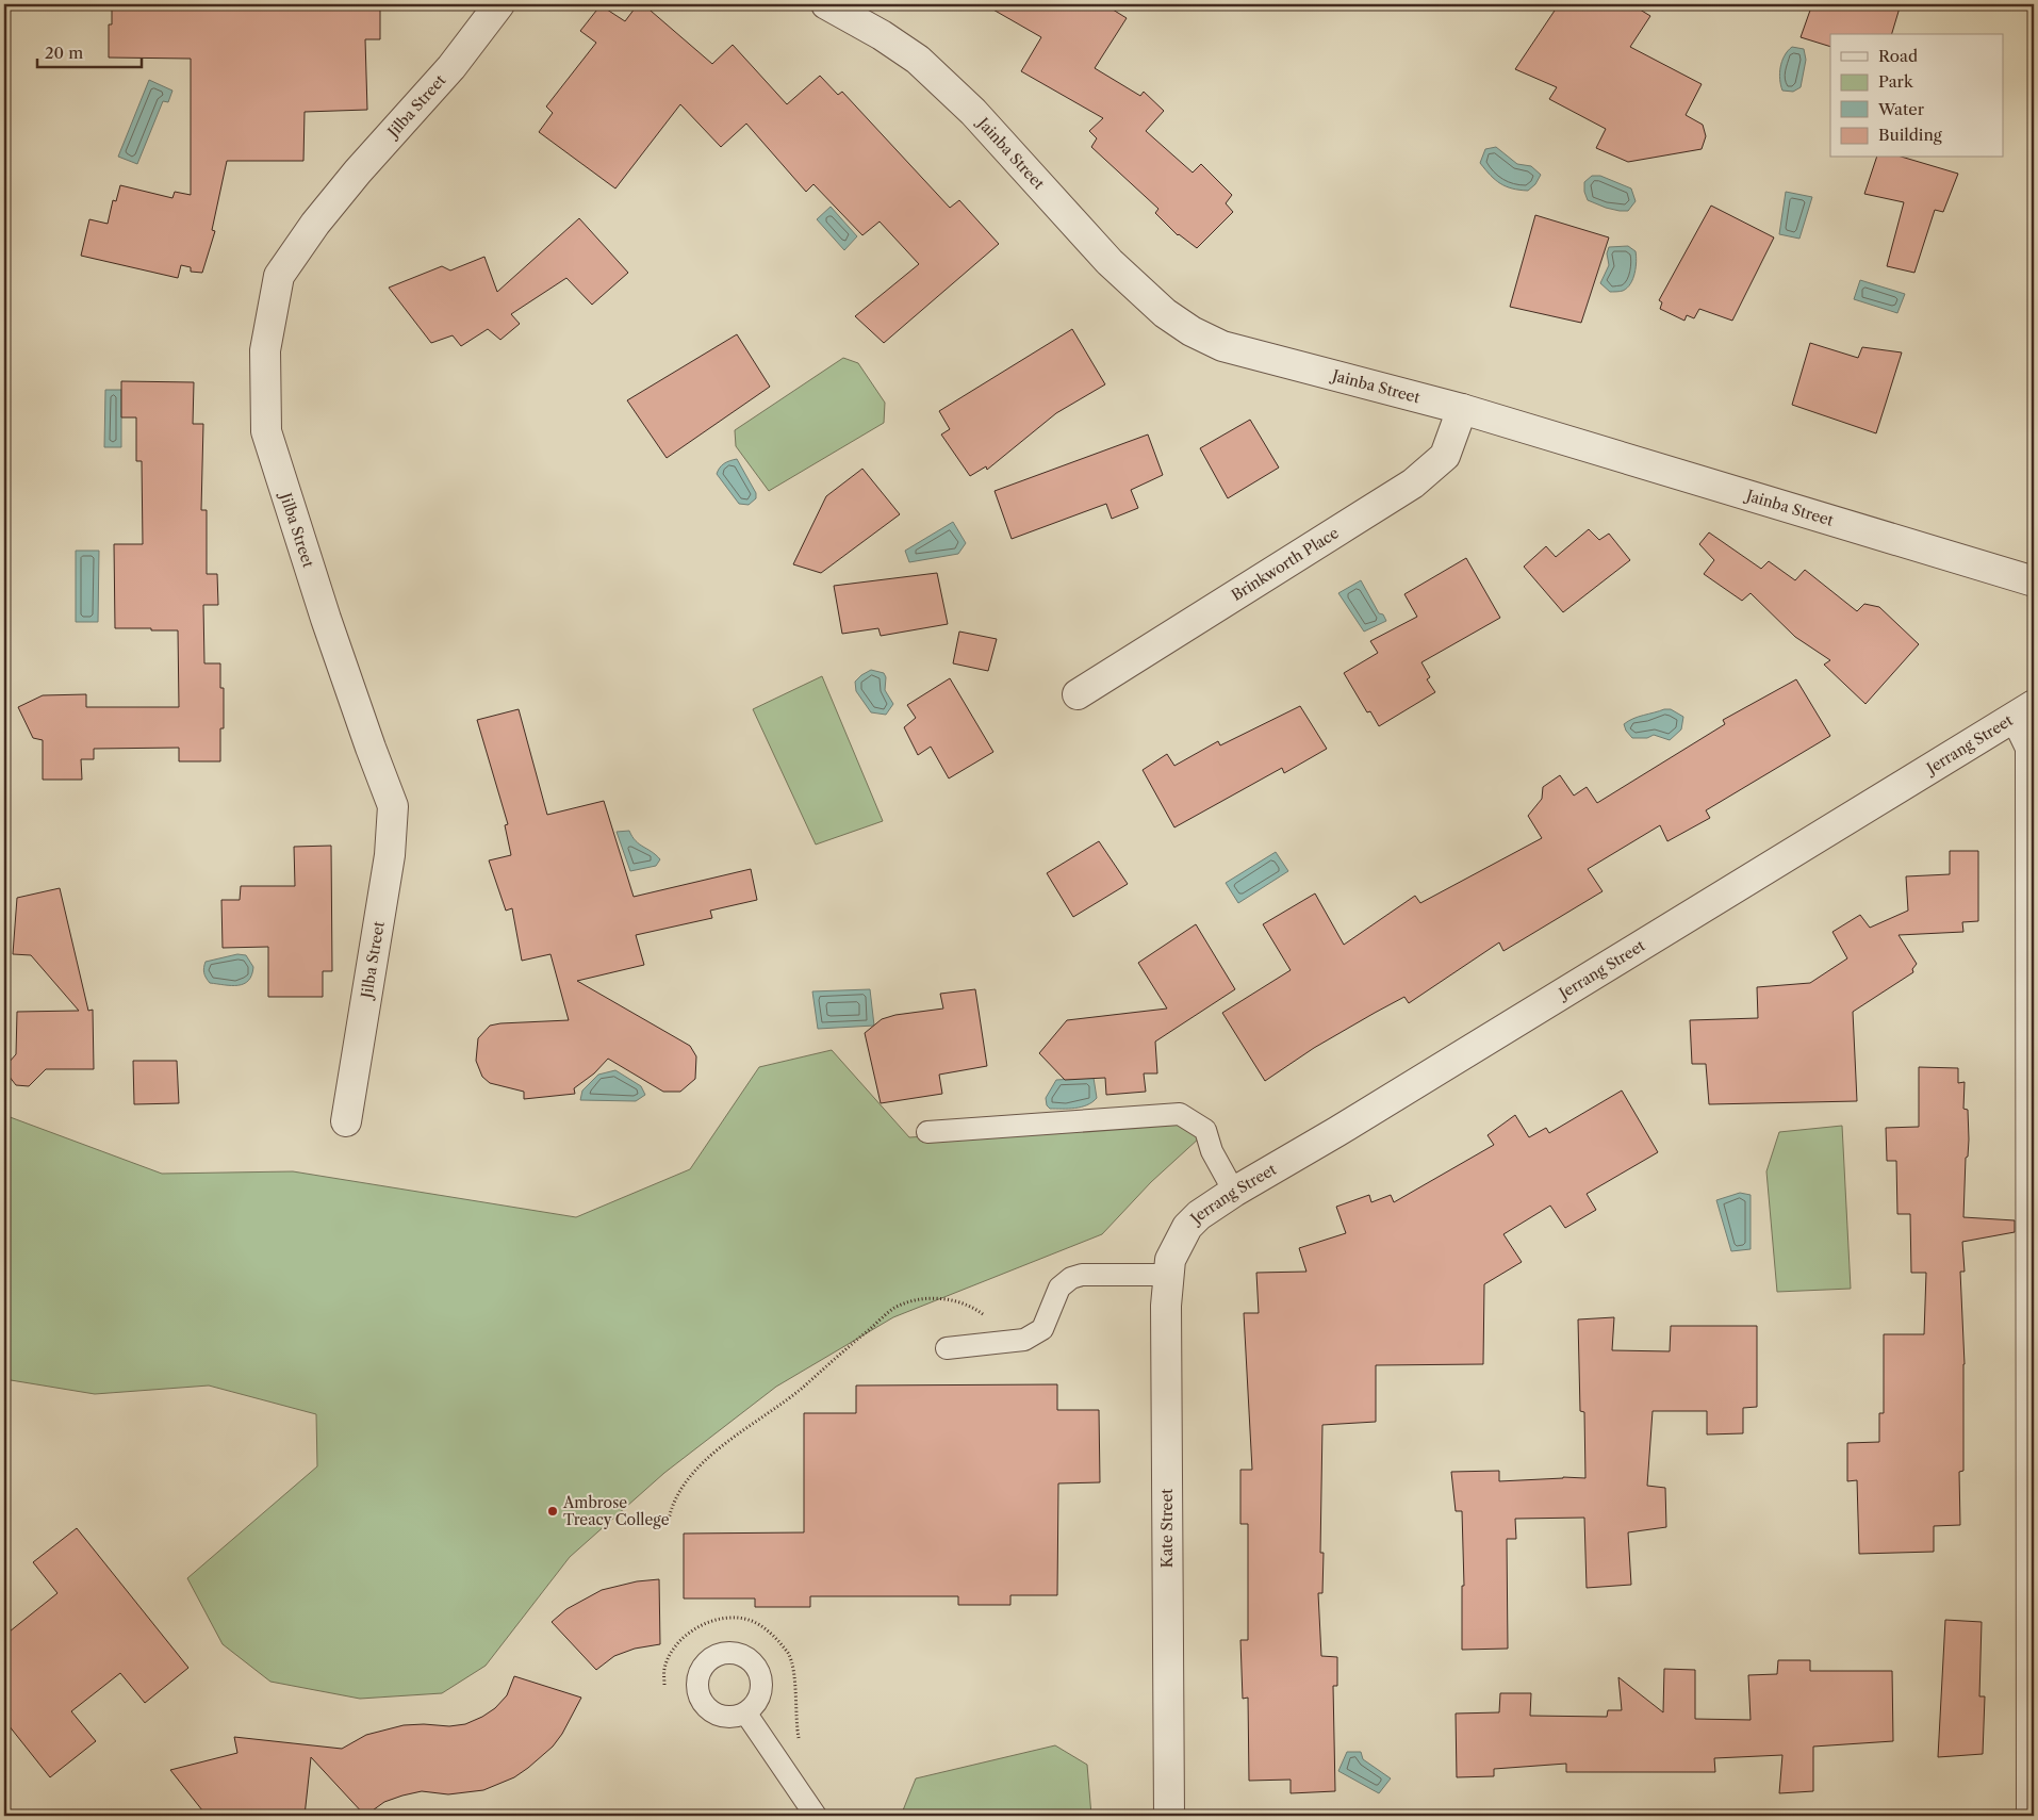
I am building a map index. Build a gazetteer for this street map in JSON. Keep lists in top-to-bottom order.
{
  "streets": {
    "street": [
      "Jilba Street",
      "Jainba Street",
      "Brinkworth Place",
      "Jerrang Street",
      "Kate Street"
    ]
  },
  "crossings": [
    ["Jainba Street", "Brinkworth Place"],
    ["Jerrang Street", "Kate Street"]
  ],
  "places": ["Ambrose Treacy College"],
  "legend": [
    "Road",
    "Park",
    "Water",
    "Building"
  ],
  "scale_bar": "20 m"
}
